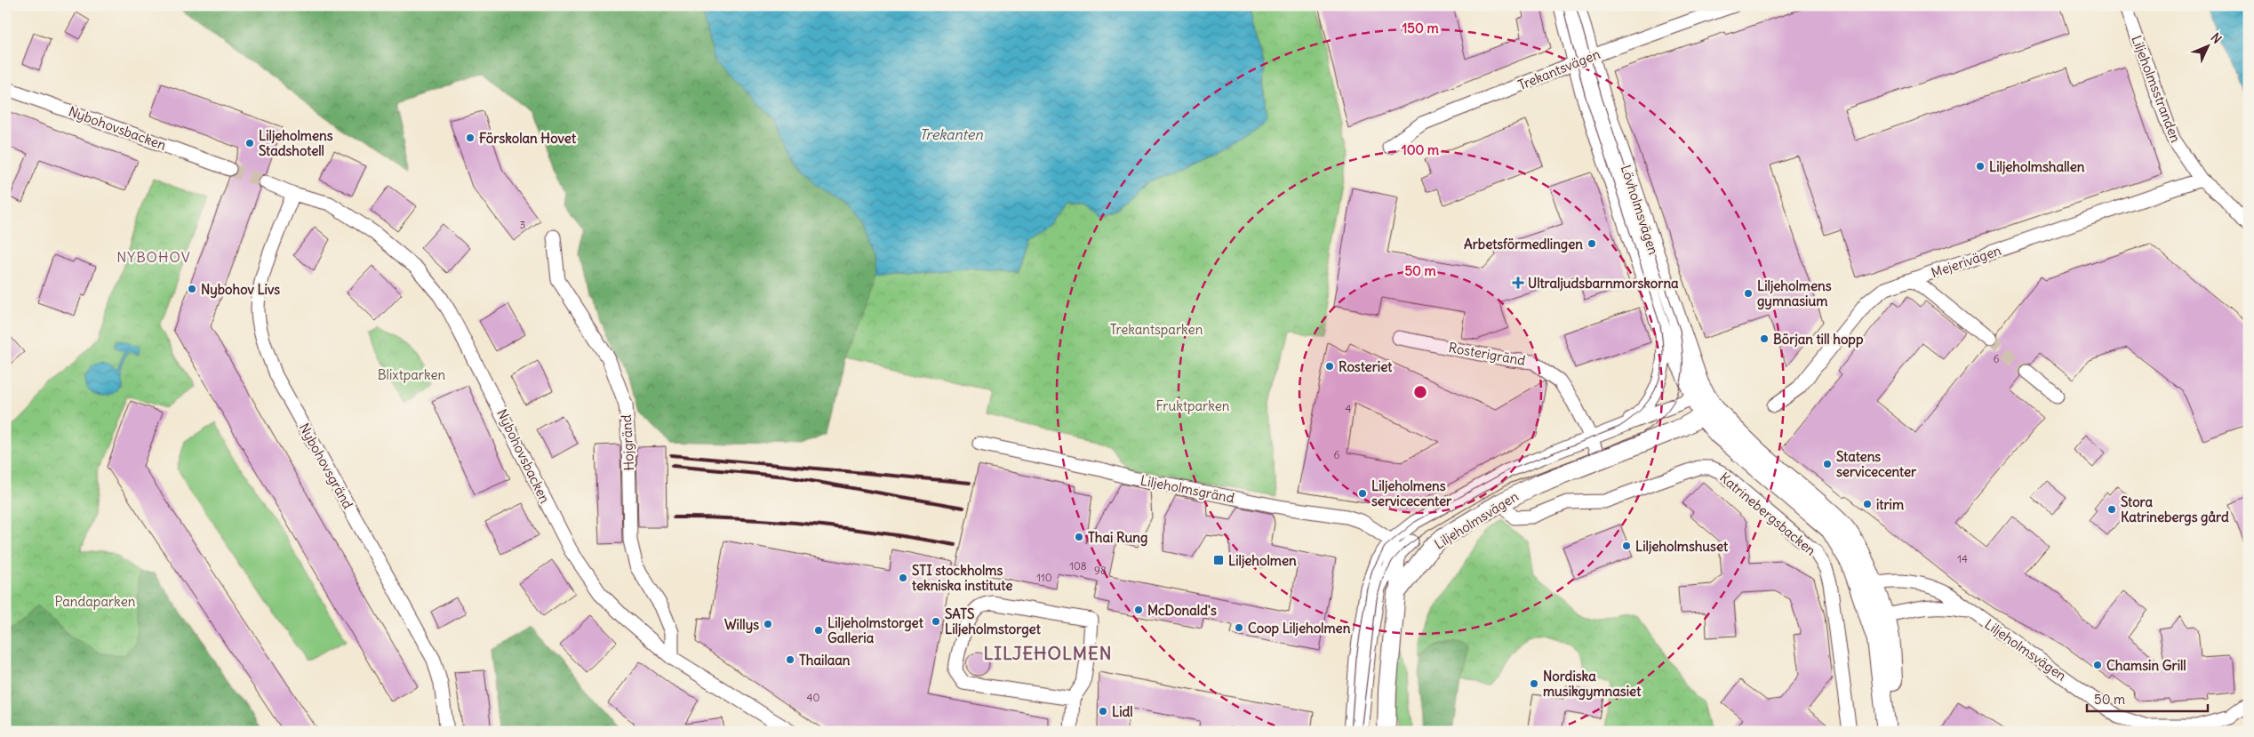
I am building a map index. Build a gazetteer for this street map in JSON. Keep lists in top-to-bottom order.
{
  "streets": {
    "street": [
      "Trekantsvägen",
      "Liljeholmsstranden",
      "Nybohovsbacken",
      "Lövholmsvägen",
      "Mejerivägen",
      "Rosterigränd",
      "Hojgränd",
      "Nybohovsgränd",
      "Liljeholmsgränd",
      "Katrinebergsbacken",
      "Liljeholmsvägen"
    ]
  },
  "crossings": [
    ["Trekantsvägen", "Lövholmsvägen"],
    ["Liljeholmsstranden", "Mejerivägen"],
    ["Nybohovsbacken", "Hojgränd"],
    ["Nybohovsbacken", "Nybohovsgränd"],
    ["Lövholmsvägen", "Liljeholmsvägen"],
    ["Rosterigränd", "Liljeholmsvägen"],
    ["Liljeholmsgränd", "Liljeholmsvägen"],
    ["Katrinebergsbacken", "Liljeholmsvägen"]
  ],
  "districts": ["NYBOHOV", "LILJEHOLMEN"],
  "water": ["Trekanten"],
  "parks": [
    "Trekantsparken",
    "Blixtparken",
    "Fruktparken",
    "Pandaparken"
  ],
  "places": {
    "other": [
      "Förskolan Hovet",
      "Liljeholmens Stadshotell",
      "Liljeholmshallen",
      "Arbetsförmedlingen",
      "Nybohov Livs",
      "Liljeholmens gymnasium",
      "Början till hopp",
      "Rosteriet",
      "Statens servicecenter",
      "Liljeholmens servicecenter",
      "itrim",
      "Stora Katrinebergs gård",
      "Thai Rung",
      "Liljeholmshuset",
      "STI stockholms tekniska institute",
      "McDonald's",
      "SATS Liljeholmstorget",
      "Willys",
      "Coop Liljeholmen",
      "Liljeholmstorget Galleria",
      "Thailaan",
      "Chamsin Grill",
      "Nordiska musikgymnasiet",
      "Lidl"
    ],
    "health": ["Ultraljudsbarnmorskorna"],
    "transit": ["Liljeholmen"]
  },
  "house_numbers": [
    "3",
    "6",
    "4",
    "6",
    "14",
    "108",
    "98",
    "110",
    "40"
  ],
  "scale_bar": "50 m",
  "north": "top right",
  "rings": ["150 m", "100 m", "50 m"]
}
